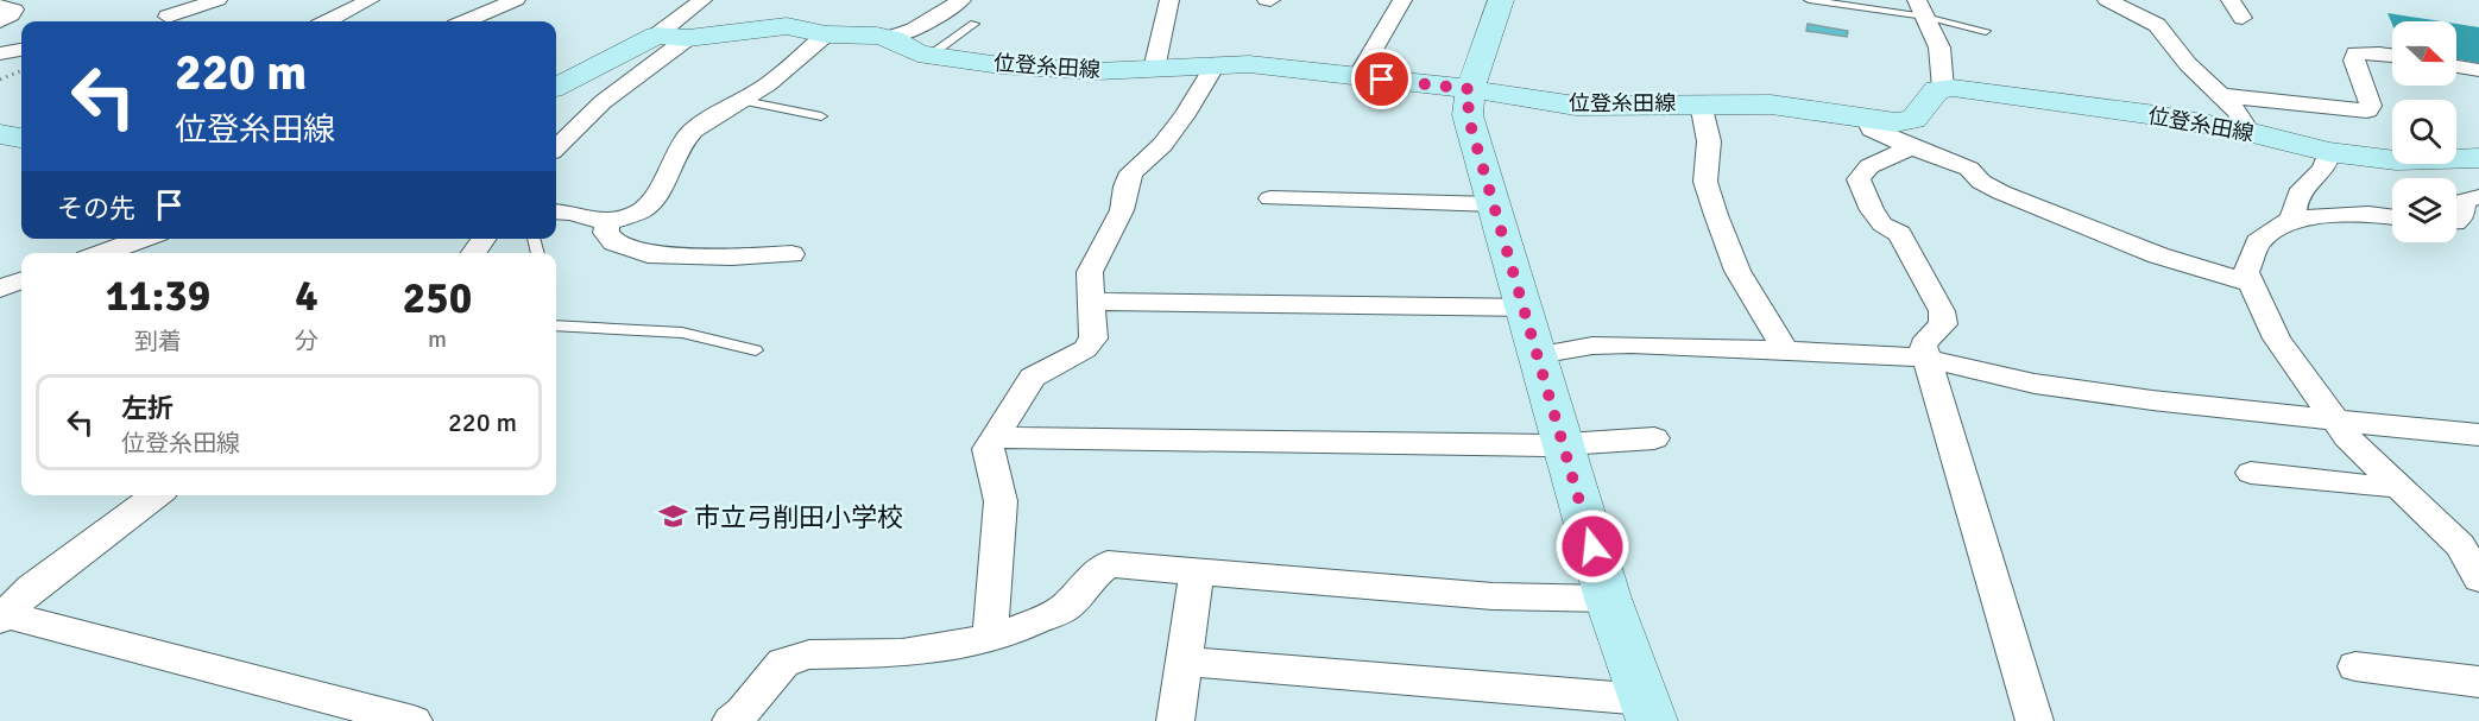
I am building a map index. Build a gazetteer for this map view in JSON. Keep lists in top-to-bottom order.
{
  "streets": {
    "main road": ["位登糸田線"]
  },
  "places": {
    "school or university": ["市立弓削田小学校"]
  },
  "north": "right",
  "page": {
    "turn": ["220 m", "位登糸田線"],
    "then": "その先",
    "eta": [
      "11:39",
      "到着",
      "4",
      "分",
      "250",
      "m"
    ],
    "list": [
      {
        "name": "左折",
        "note": "位登糸田線",
        "value": "220 m"
      }
    ]
  }
}
